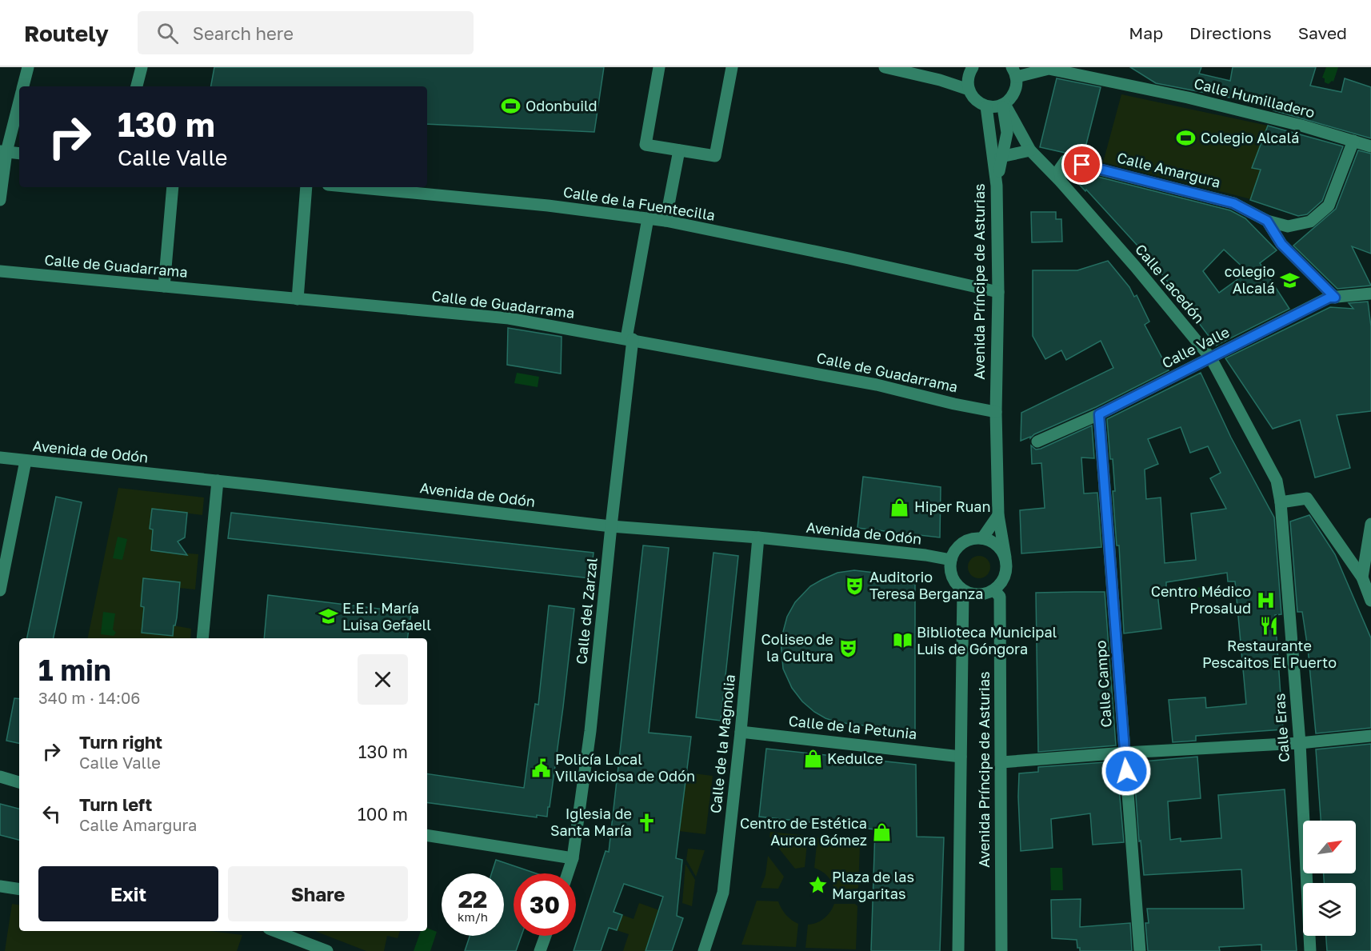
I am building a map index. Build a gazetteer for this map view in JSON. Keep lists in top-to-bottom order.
{
  "streets": {
    "street": [
      "Calle Humilladero",
      "Calle Amargura",
      "Calle de la Fuentecilla",
      "Calle de Guadarrama",
      "Avenida Príncipe de Asturias",
      "Calle Lacedón",
      "Calle Valle",
      "Avenida de Odón",
      "Calle del Zarzal",
      "Calle Campo",
      "Calle de la Petunia",
      "Calle Eras",
      "Calle de la Magnolia"
    ]
  },
  "crossings": [
    ["Calle Amargura", "Calle Lacedón"],
    ["Calle de la Fuentecilla", "Avenida Príncipe de Asturias"],
    ["Calle de la Fuentecilla", "Calle del Zarzal"],
    ["Calle de Guadarrama", "Avenida Príncipe de Asturias"],
    ["Calle de Guadarrama", "Calle del Zarzal"],
    ["Avenida Príncipe de Asturias", "Avenida de Odón"],
    ["Avenida Príncipe de Asturias", "Calle de la Petunia"],
    ["Calle Lacedón", "Calle Valle"],
    ["Calle Lacedón", "Calle Eras"],
    ["Calle Valle", "Calle Campo"],
    ["Avenida de Odón", "Calle del Zarzal"],
    ["Avenida de Odón", "Calle de la Magnolia"],
    ["Calle de la Petunia", "Calle de la Magnolia"]
  ],
  "places": {
    "sports": ["Odonbuild", "Colegio Alcalá"],
    "school or university": ["colegio Alcalá", "E.E.I. María Luisa Gefaell"],
    "shop": ["Hiper Ruan", "Kedulce", "Centro de Estética Aurora Gómez"],
    "theatre": ["Auditorio Teresa Berganza", "Coliseo de la Cultura"],
    "hospital": ["Centro Médico Prosalud"],
    "restaurant": ["Restaurante Pescaitos El Puerto"],
    "library": ["Biblioteca Municipal Luis de Góngora"],
    "public building": ["Policía Local Villaviciosa de Odón"],
    "church": ["Iglesia de Santa María"],
    "place": ["Plaza de las Margaritas"]
  },
  "north": "top right",
  "page": {
    "header": "Routely",
    "search": "Search here",
    "nav": ["Map", "Directions", "Saved"],
    "turn": ["130 m", "Calle Valle"],
    "heading": ["1 min", "340 m · 14:06"],
    "list": [
      {
        "name": "Turn right",
        "note": "Calle Valle",
        "value": "130 m"
      },
      {
        "name": "Turn left",
        "note": "Calle Amargura",
        "value": "100 m"
      }
    ],
    "buttons": ["Exit", "Share"],
    "speed": "22 km/h",
    "limit": "30"
  }
}
